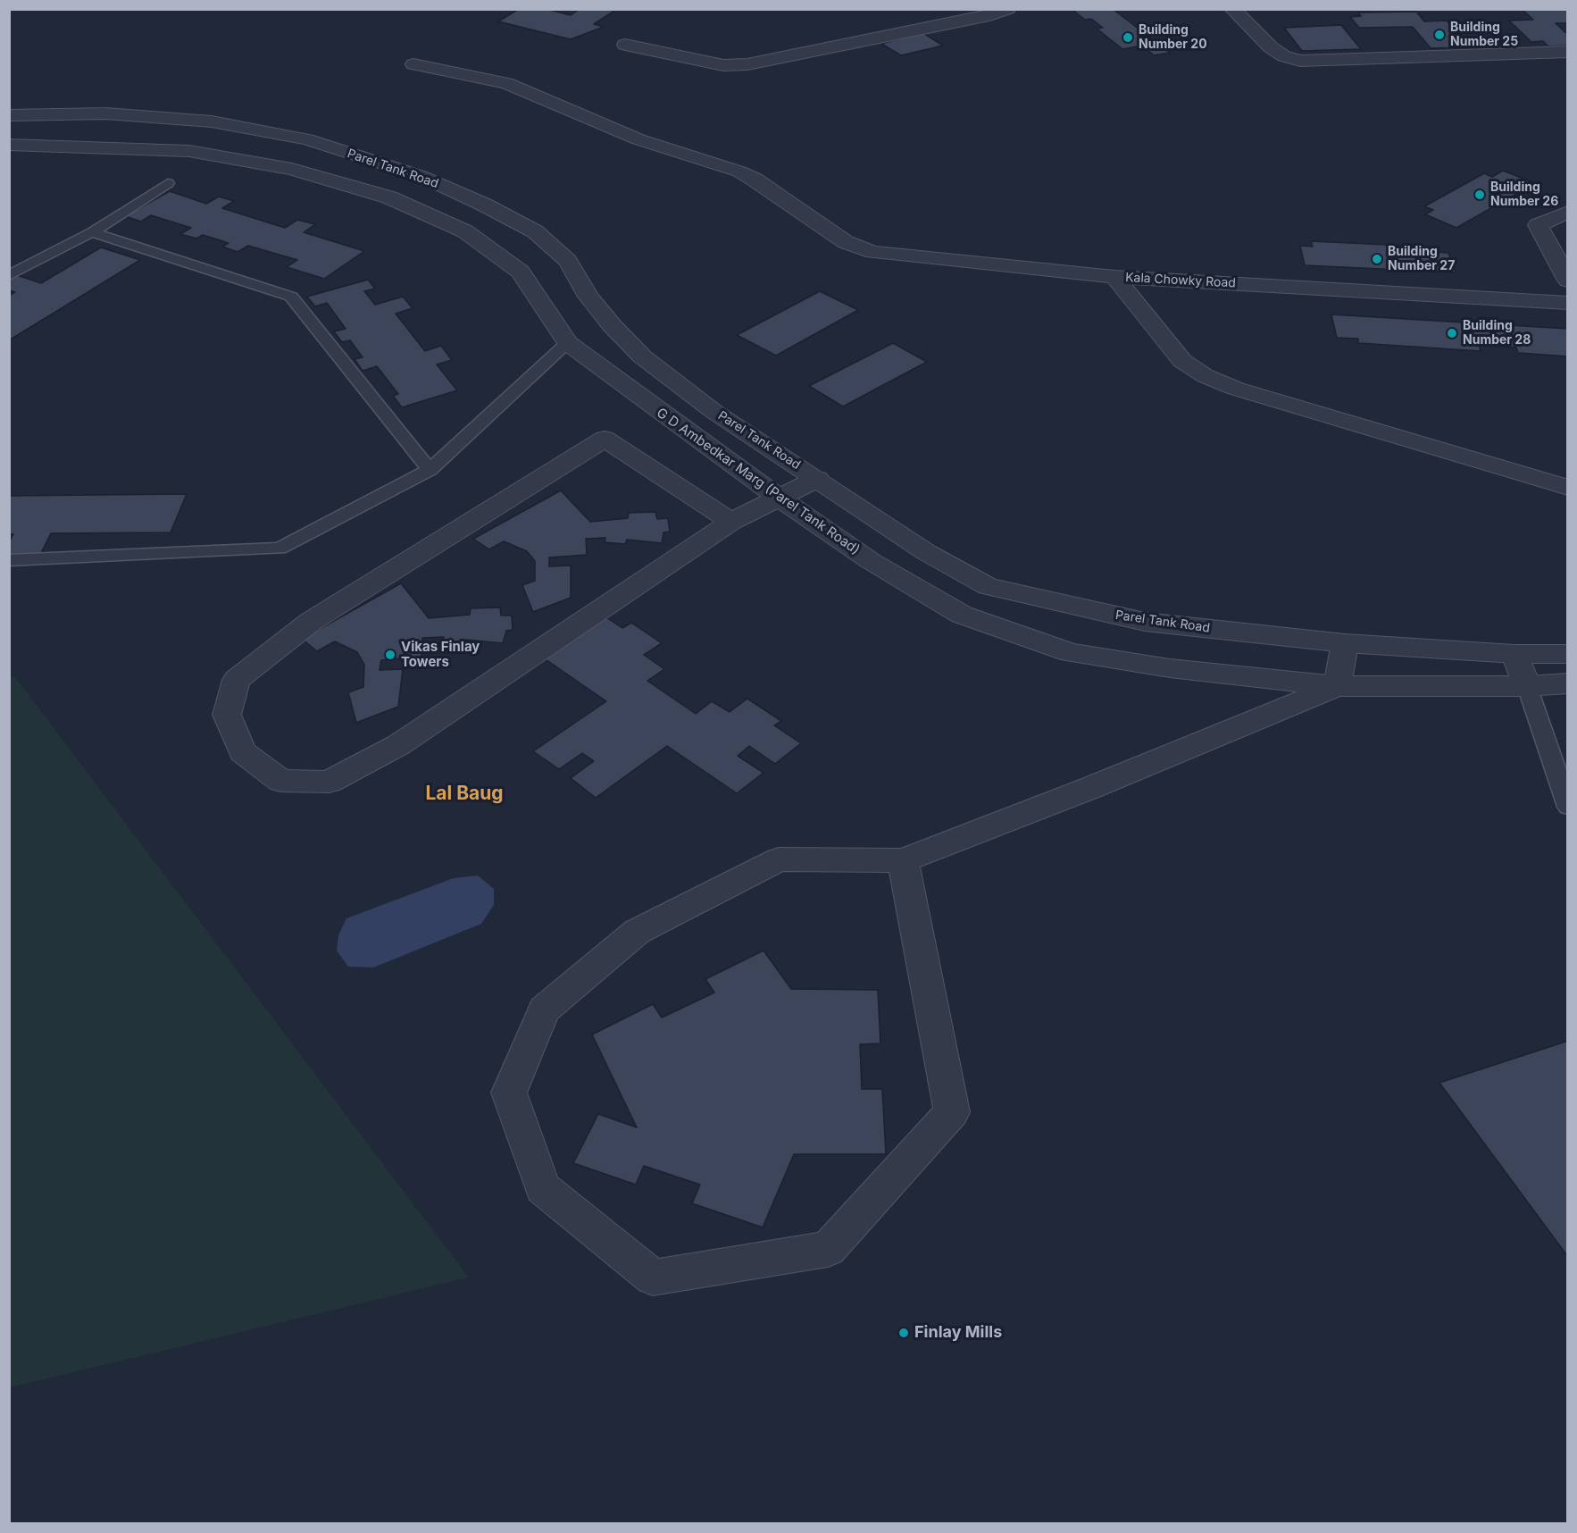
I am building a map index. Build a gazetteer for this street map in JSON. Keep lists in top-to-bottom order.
{
  "streets": {
    "street": ["Parel Tank Road", "Kala Chowky Road", "G D Ambedkar Marg (Parel Tank Road)"]
  },
  "districts": ["Lal Baug"],
  "places": [
    "Building Number 25",
    "Building Number 20",
    "Building Number 26",
    "Building Number 27",
    "Building Number 28",
    "Vikas Finlay Towers",
    "Finlay Mills"
  ]
}
